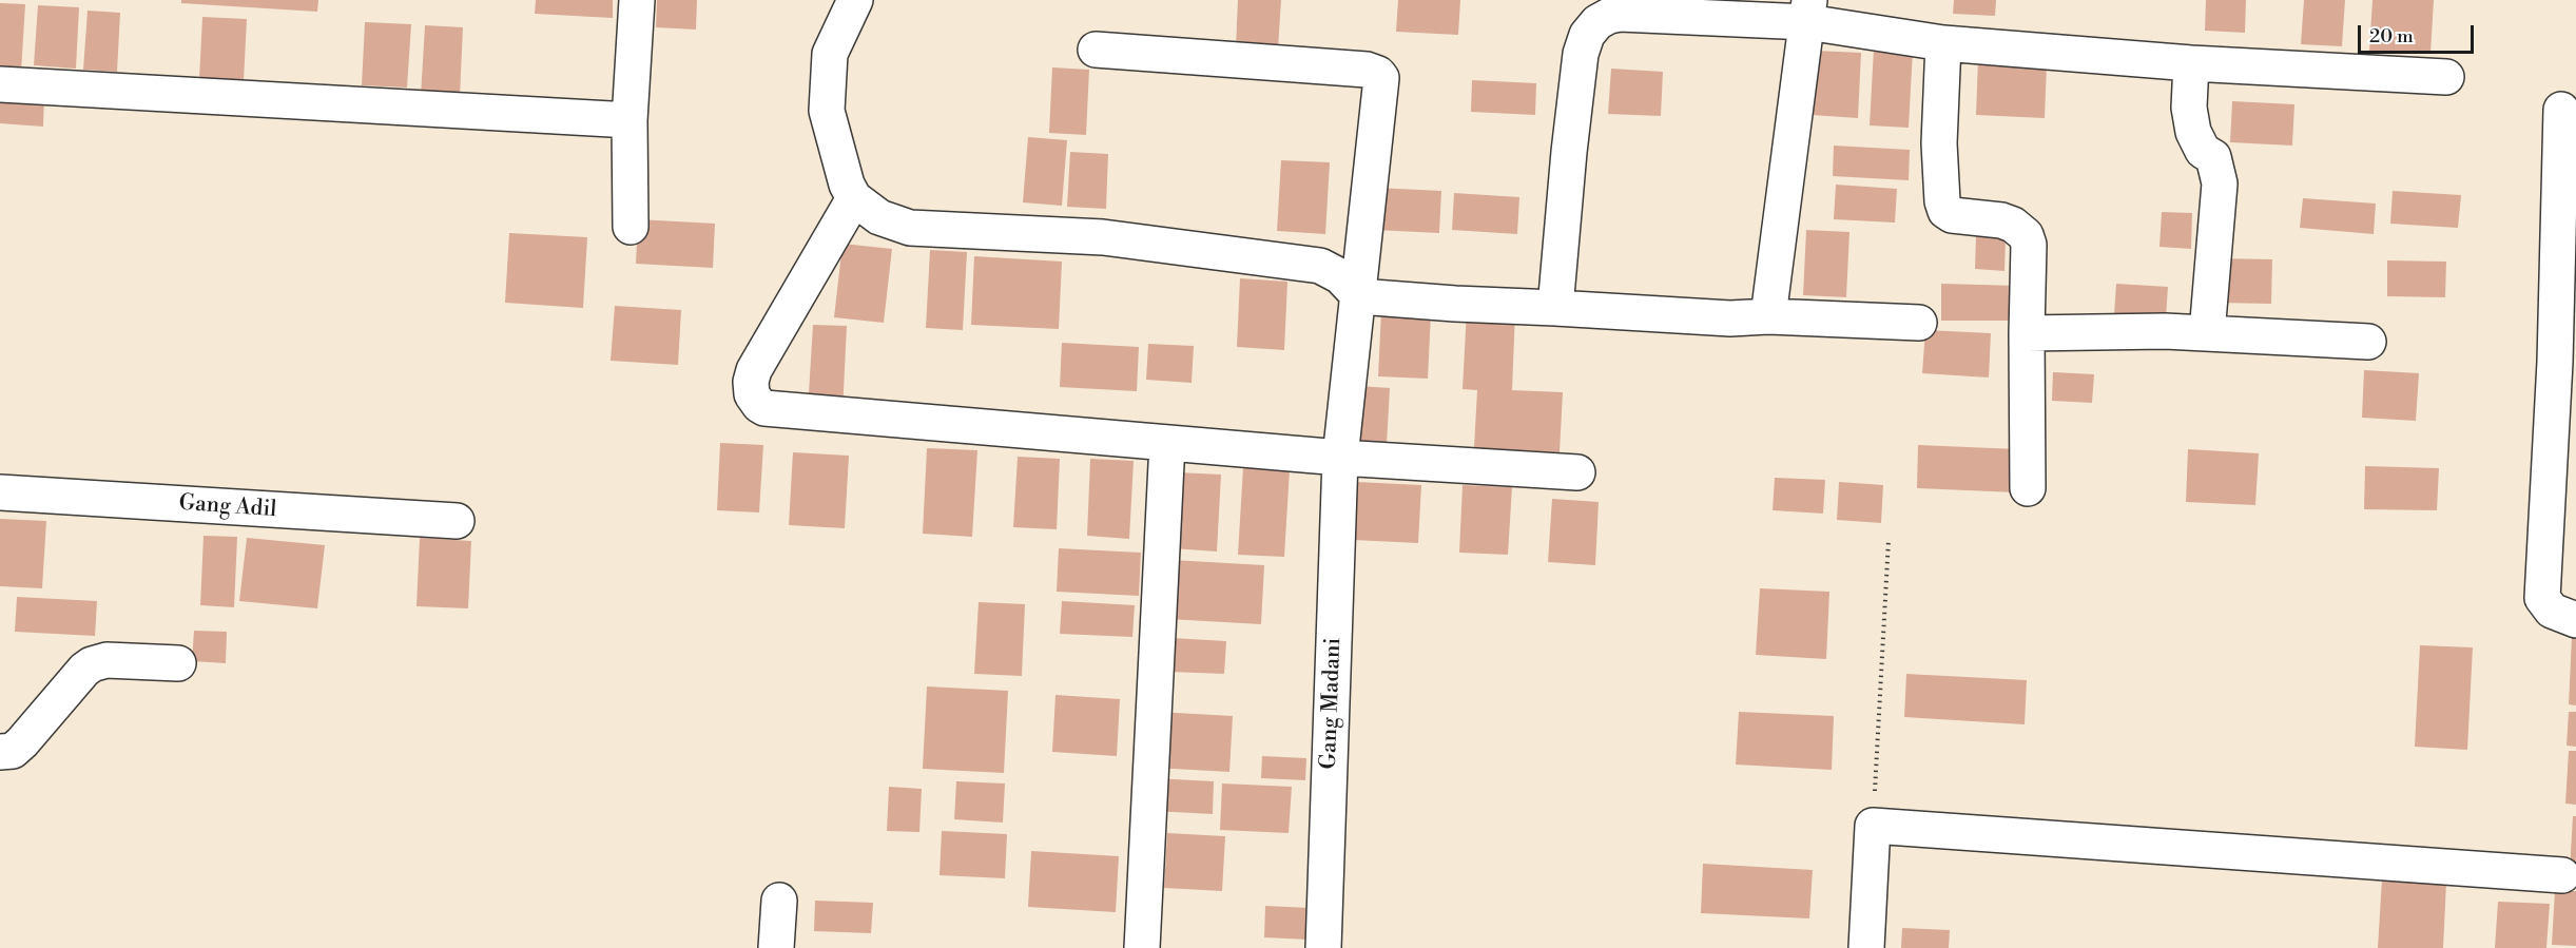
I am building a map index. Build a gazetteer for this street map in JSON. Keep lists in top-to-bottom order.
{
  "streets": {
    "street": ["Gang Adil", "Gang Madani"]
  },
  "scale_bar": "20 m"
}
